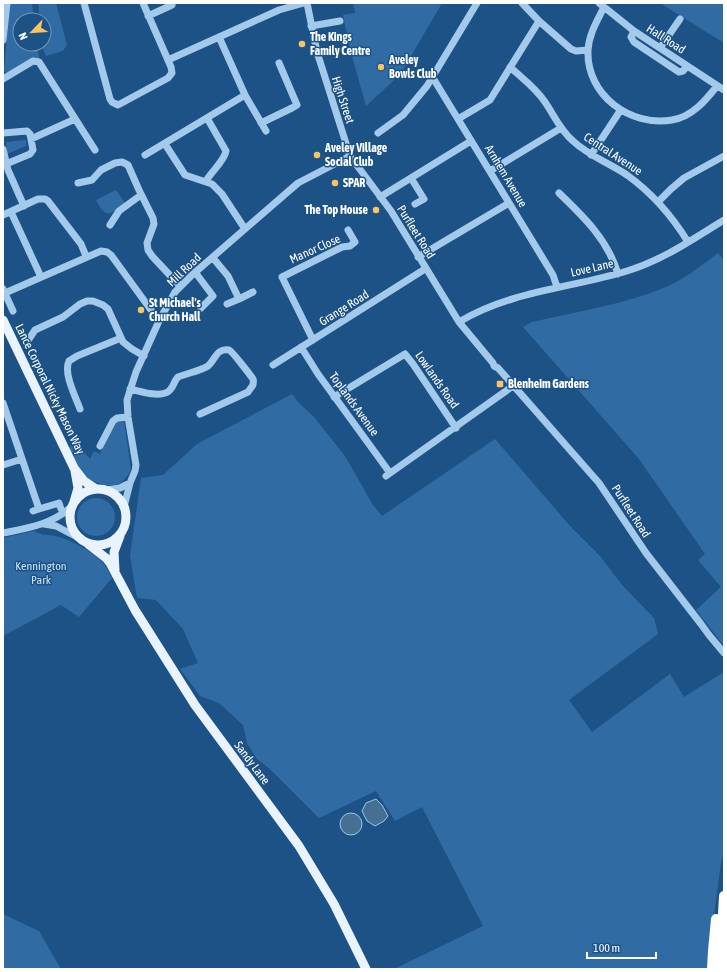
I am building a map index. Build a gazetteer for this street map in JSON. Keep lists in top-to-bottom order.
{
  "streets": {
    "main road": ["Lance Corporal Nicky Mason Way", "Sandy Lane"],
    "street": [
      "Hall Road",
      "High Street",
      "Central Avenue",
      "Arnhem Avenue",
      "Purfleet Road",
      "Manor Close",
      "Love Lane",
      "Mill Road",
      "Grange Road",
      "Lowlands Road",
      "Toplands Avenue"
    ]
  },
  "crossings": [
    ["High Street", "Purfleet Road"],
    ["High Street", "Mill Road"],
    ["Central Avenue", "Love Lane"],
    ["Arnhem Avenue", "Love Lane"],
    ["Purfleet Road", "Love Lane"],
    ["Purfleet Road", "Mill Road"],
    ["Purfleet Road", "Grange Road"],
    ["Manor Close", "Grange Road"],
    ["Mill Road", "Lance Corporal Nicky Mason Way"],
    ["Mill Road", "Sandy Lane"],
    ["Grange Road", "Toplands Avenue"],
    ["Lowlands Road", "Toplands Avenue"],
    ["Lance Corporal Nicky Mason Way", "Sandy Lane"]
  ],
  "parks": ["Kennington Park"],
  "places": {
    "other": [
      "The Kings Family Centre",
      "Aveley Bowls Club",
      "Aveley Village Social Club",
      "SPAR",
      "The Top House",
      "St Michael's Church Hall"
    ],
    "transit": ["Blenheim Gardens"]
  },
  "scale_bar": "100 m",
  "north": "bottom left"
}
